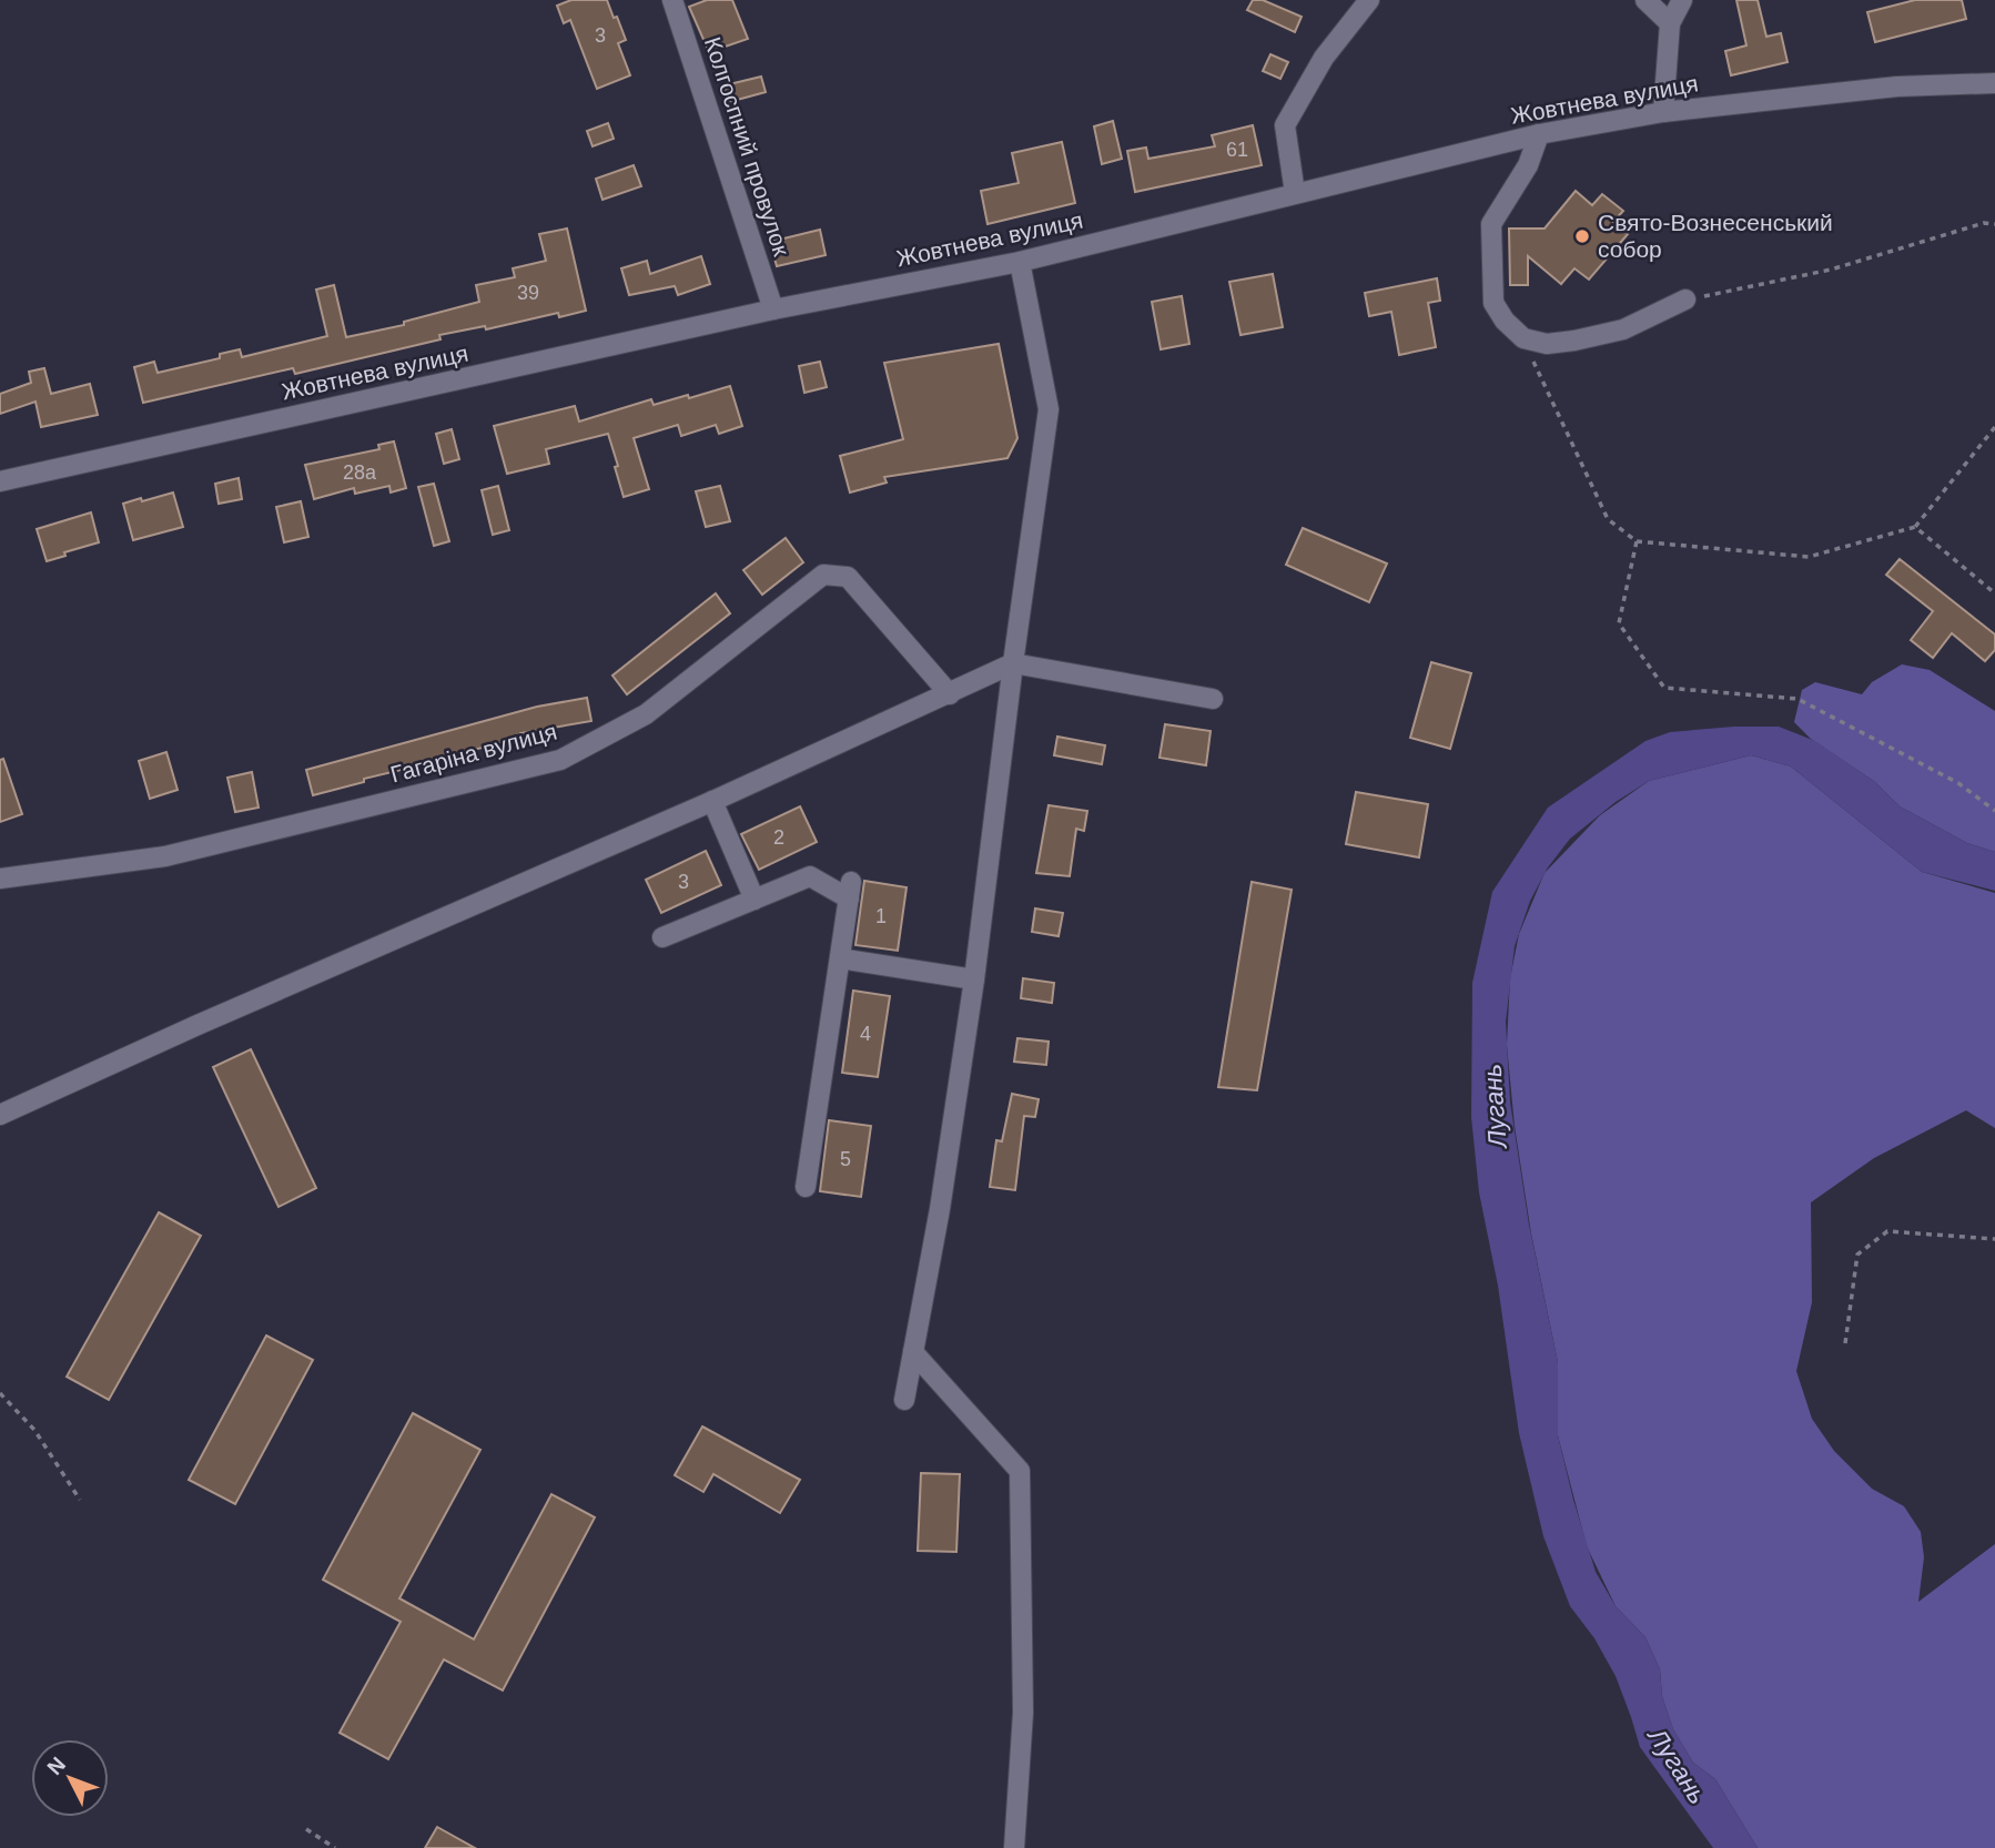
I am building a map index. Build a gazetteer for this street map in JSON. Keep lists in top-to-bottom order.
{
  "streets": {
    "street": ["Жовтнева вулиця", "Колгоспний провулок", "Гагаріна вулиця"]
  },
  "crossings": [
    ["Жовтнева вулиця", "Колгоспний провулок"]
  ],
  "water": ["Лугань"],
  "places": ["Свято-Вознесенський собор"],
  "house_numbers": [
    "3",
    "61",
    "39",
    "28а",
    "2",
    "3",
    "1",
    "4",
    "5"
  ],
  "north": "top left"
}
